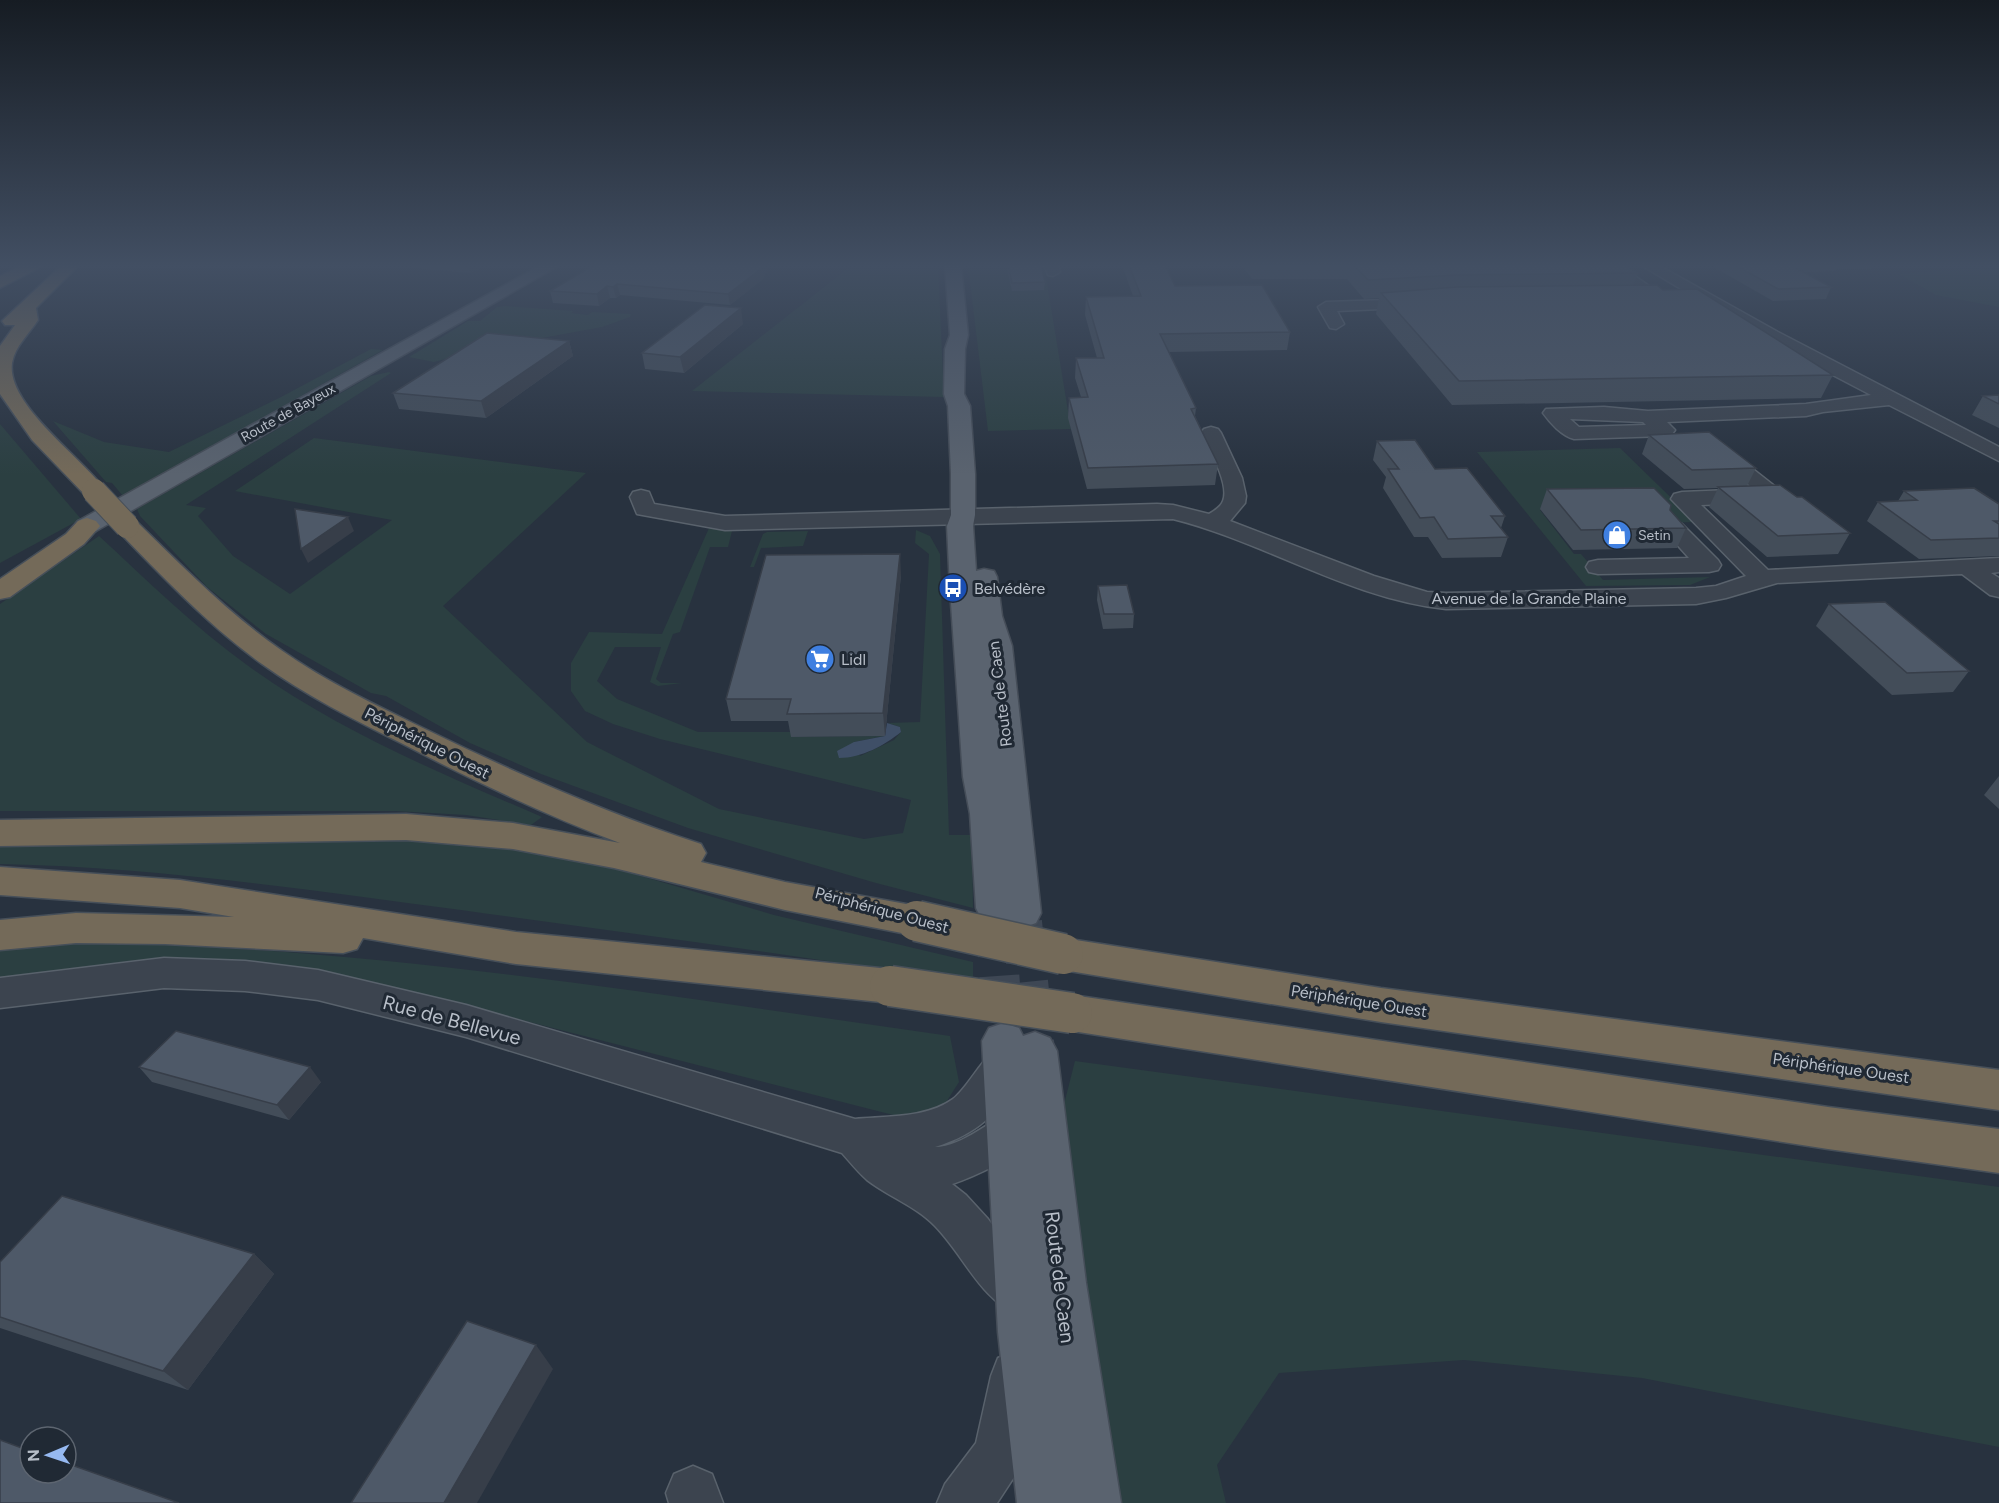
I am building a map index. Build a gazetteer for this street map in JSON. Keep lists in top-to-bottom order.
{
  "streets": {
    "highway": ["Périphérique Ouest"],
    "main road": ["Route de Bayeux", "Route de Caen"],
    "street": ["Avenue de la Grande Plaine", "Rue de Bellevue"]
  },
  "crossings": [
    ["Avenue de la Grande Plaine", "Route de Caen"],
    ["Route de Caen", "Rue de Bellevue"]
  ],
  "places": {
    "shop": ["Setin"],
    "bus stop": ["Belvédère"],
    "supermarket": ["Lidl"]
  },
  "north": "left"
}
